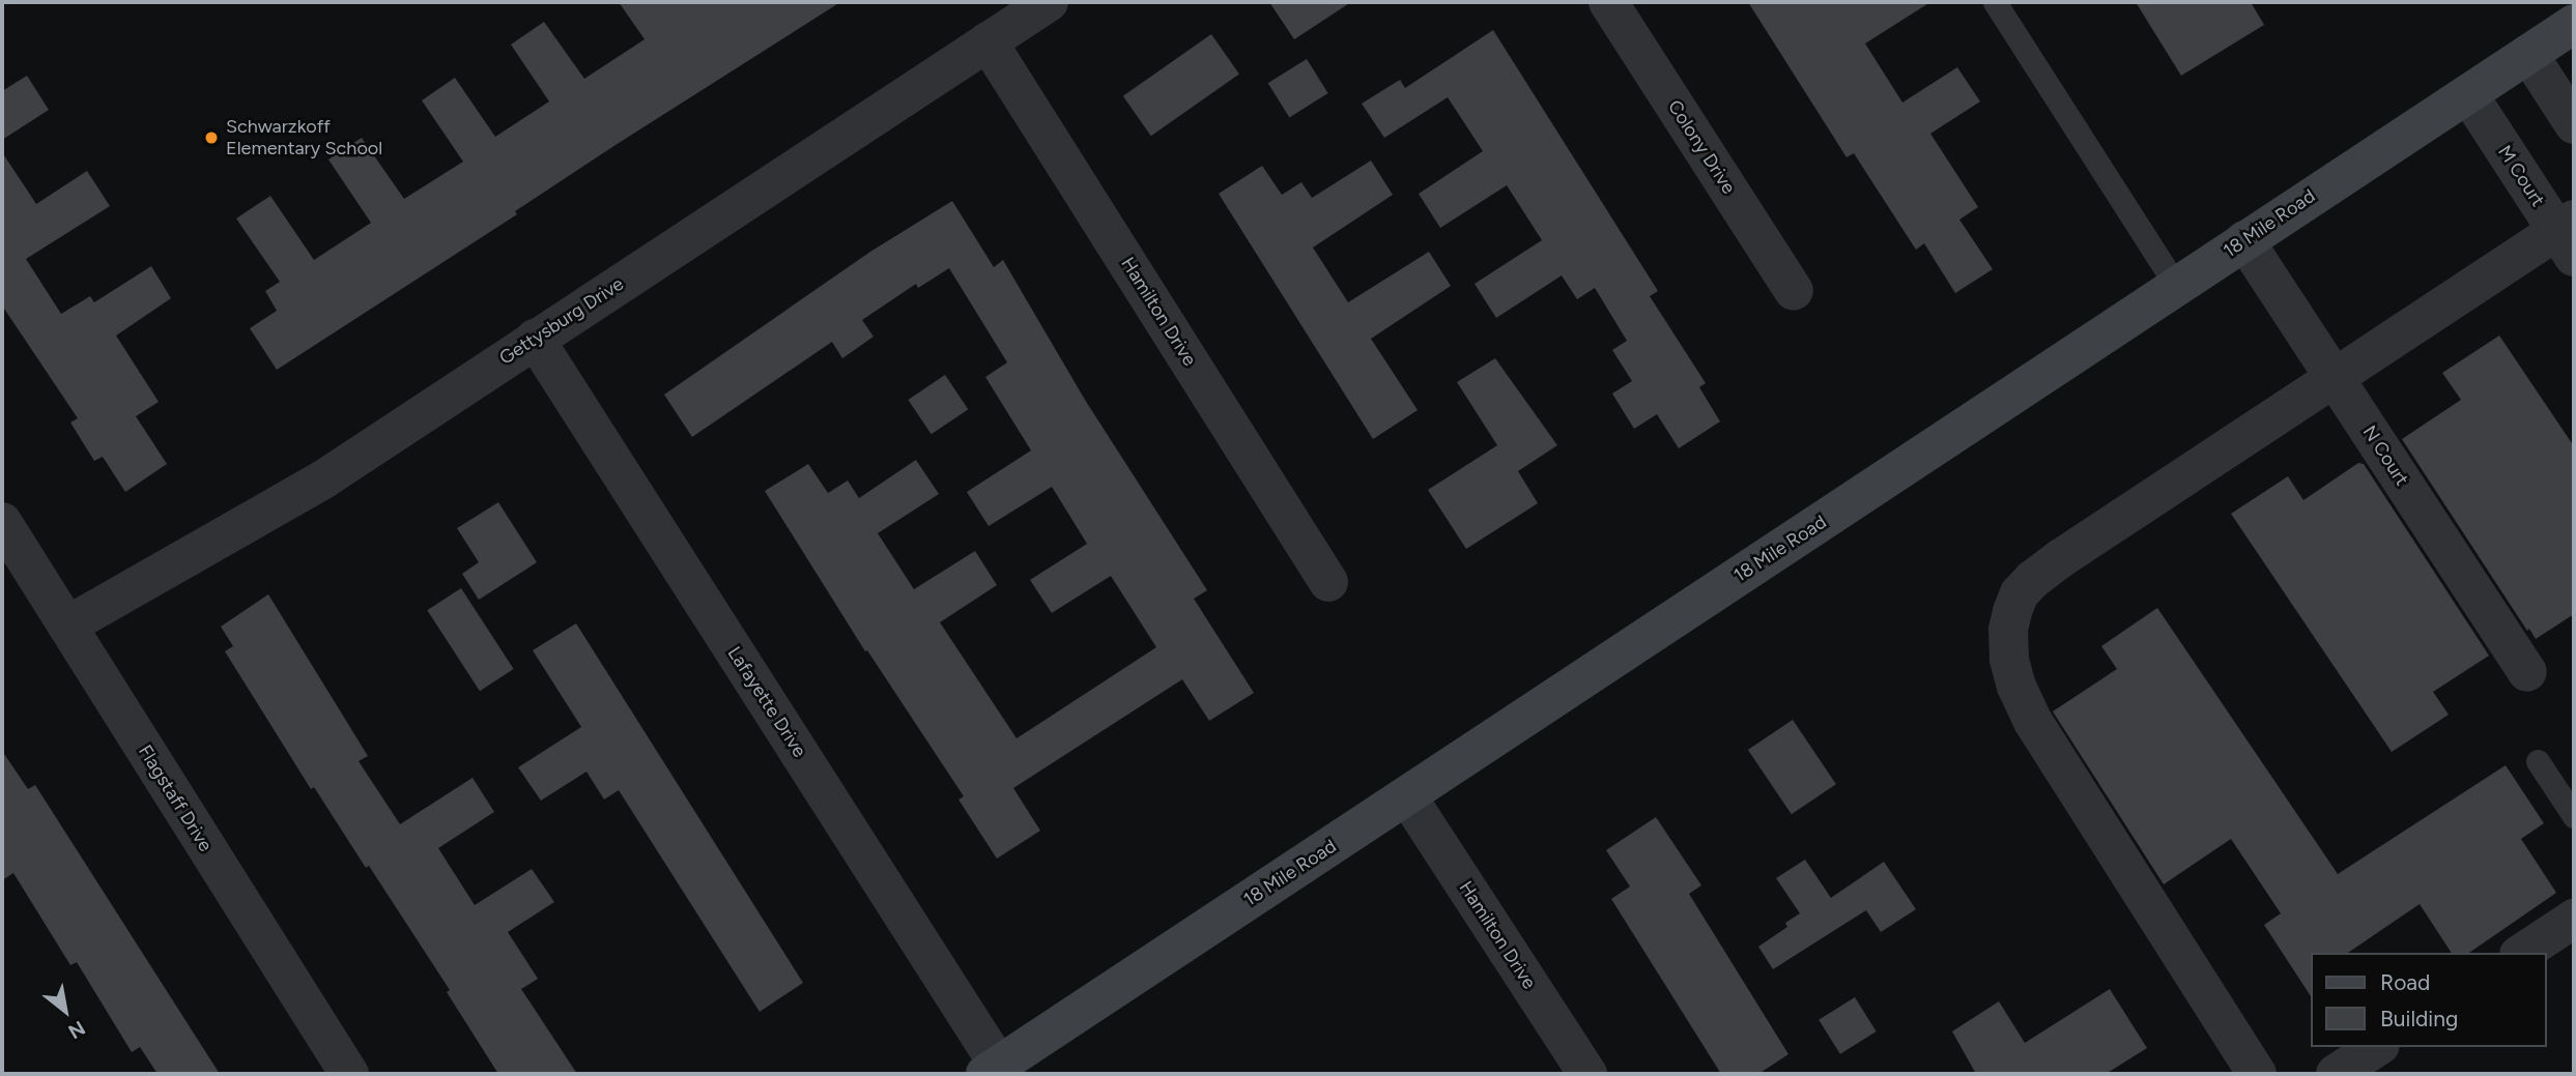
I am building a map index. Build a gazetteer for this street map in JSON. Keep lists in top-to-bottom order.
{
  "streets": {
    "street": [
      "Colony Drive",
      "M Court",
      "18 Mile Road",
      "Hamilton Drive",
      "Gettysburg Drive",
      "N Court",
      "Lafayette Drive",
      "Flagstaff Drive"
    ]
  },
  "crossings": [
    ["M Court", "18 Mile Road"],
    ["18 Mile Road", "Hamilton Drive"],
    ["18 Mile Road", "N Court"],
    ["18 Mile Road", "Lafayette Drive"],
    ["Hamilton Drive", "Gettysburg Drive"],
    ["Gettysburg Drive", "Lafayette Drive"],
    ["Gettysburg Drive", "Flagstaff Drive"]
  ],
  "places": ["Schwarzkoff Elementary School"],
  "legend": ["Road", "Building"],
  "north": "bottom right"
}
